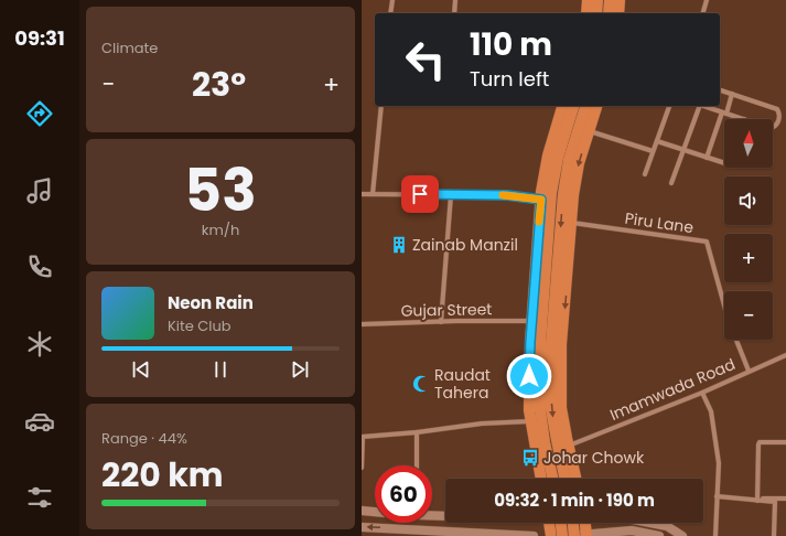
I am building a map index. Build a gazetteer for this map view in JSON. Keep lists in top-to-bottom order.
{
  "streets": {
    "street": ["Piru Lane", "Gujar Street", "Imamwada Road"]
  },
  "places": {
    "building": ["Zainab Manzil"],
    "mosque": ["Raudat Tahera"],
    "bus stop": ["Johar Chowk"]
  },
  "north": "top",
  "page": {
    "tabs": "09:31",
    "tile": [
      "Climate",
      ["53", "km/h"],
      ["Range · 44%", "220 km"]
    ],
    "turn": ["110 m", "Turn left"],
    "heat": ["−", "23°", "+"],
    "map_buttons": ["+", "−"],
    "song": ["Neon Rain", "Kite Club"],
    "limit": "60",
    "trip": "09:32 · 1 min · 190 m"
  }
}
